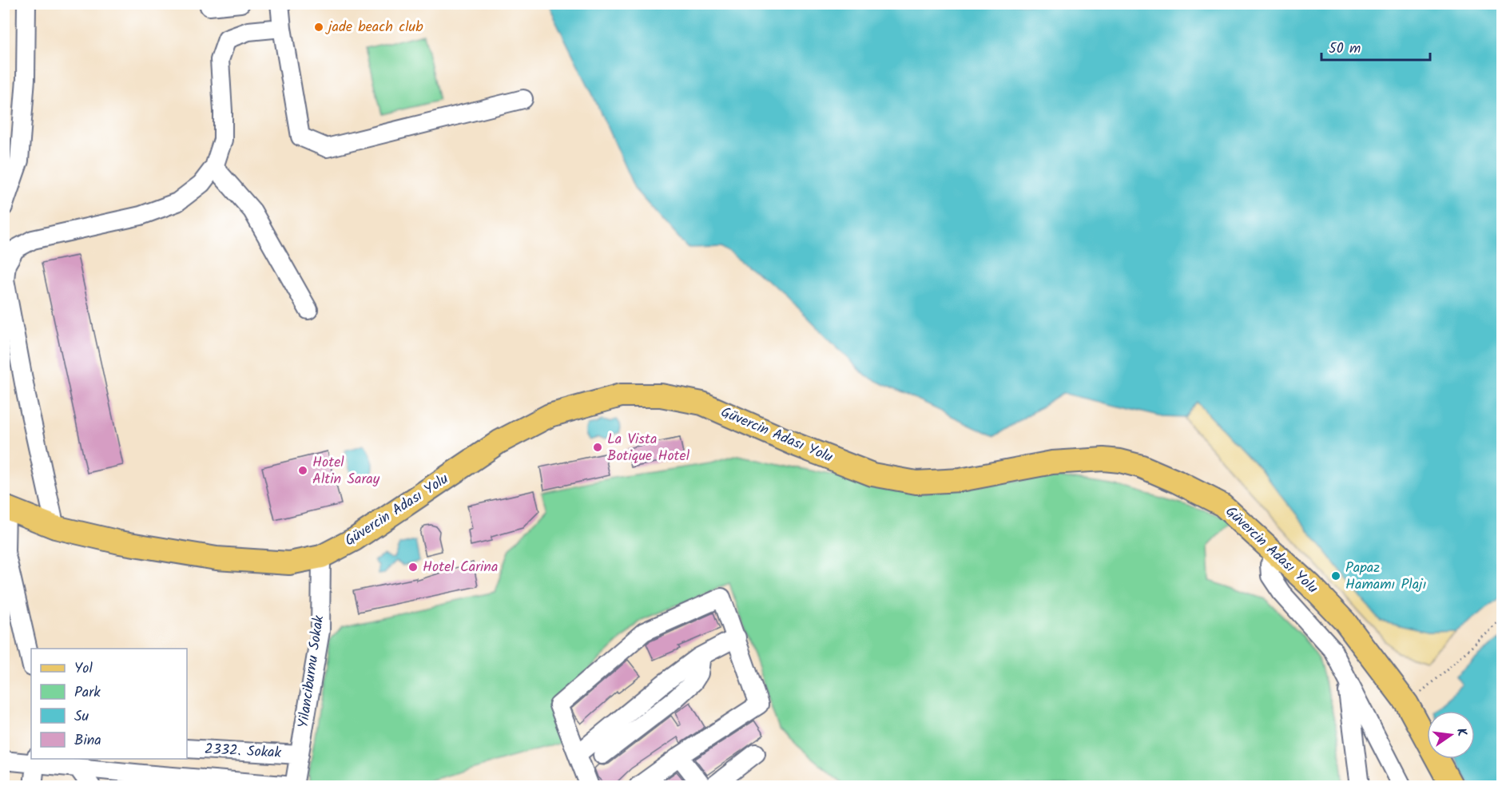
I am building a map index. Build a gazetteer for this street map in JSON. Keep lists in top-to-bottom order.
{
  "streets": {
    "main road": ["Güvercin Adası Yolu"],
    "street": ["Yilanciburnu Sokak", "2332. Sokak"]
  },
  "crossings": [
    ["Güvercin Adası Yolu", "Yilanciburnu Sokak"],
    ["Yilanciburnu Sokak", "2332. Sokak"]
  ],
  "places": [
    "jade beach club",
    "La Vista Botique Hotel",
    "Hotel Altin Saray",
    "Hotel Carina",
    "Papaz Hamamı Plajı"
  ],
  "legend": [
    "Yol",
    "Park",
    "Su",
    "Bina"
  ],
  "scale_bar": "50 m",
  "north": "right"
}
